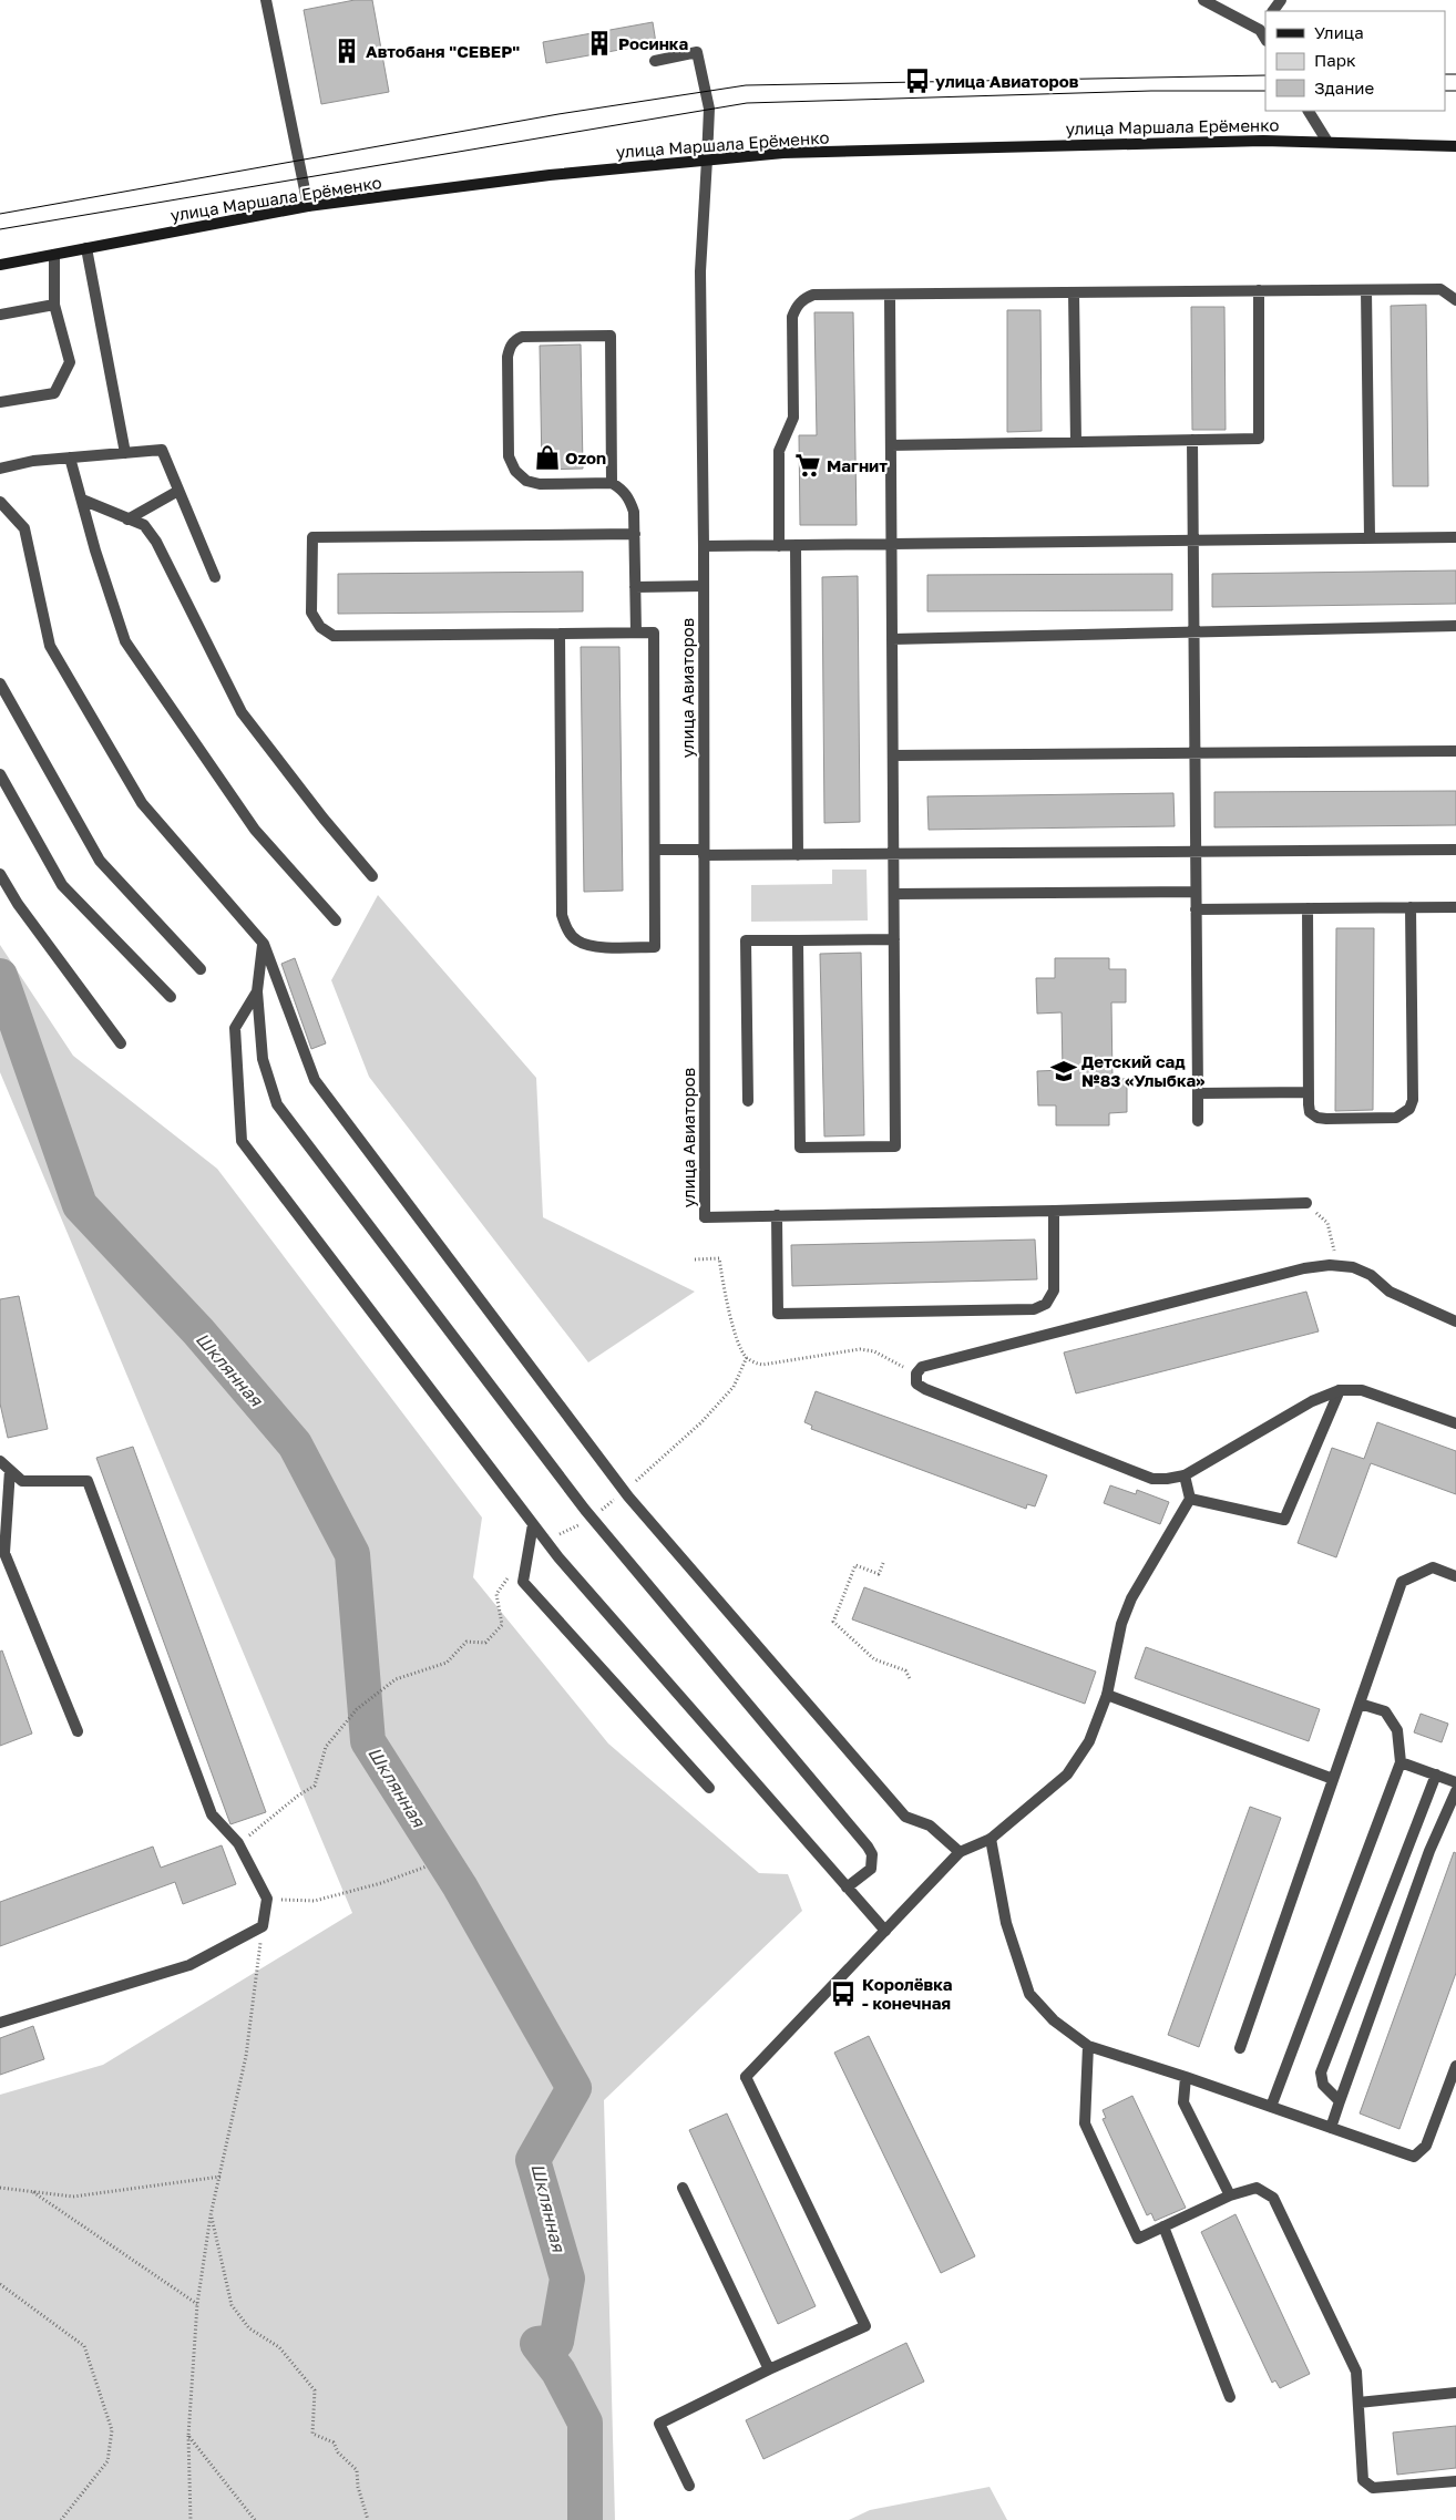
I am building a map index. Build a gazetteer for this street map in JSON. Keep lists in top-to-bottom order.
{
  "streets": {
    "main road": ["улица Маршала Ерёменко"],
    "street": ["улица Авиаторов"]
  },
  "crossings": [
    ["улица Маршала Ерёменко", "улица Авиаторов"]
  ],
  "water": ["Шклянная"],
  "places": {
    "building": ["Росинка", "Автобаня \"СЕВЕР\""],
    "bus stop": ["улица Авиаторов", "Королёвка - конечная"],
    "shop": ["Ozon"],
    "supermarket": ["Магнит"],
    "school or university": ["Детский сад №83 «Улыбка»"]
  },
  "legend": ["Улица", "Парк", "Здание"]
}
